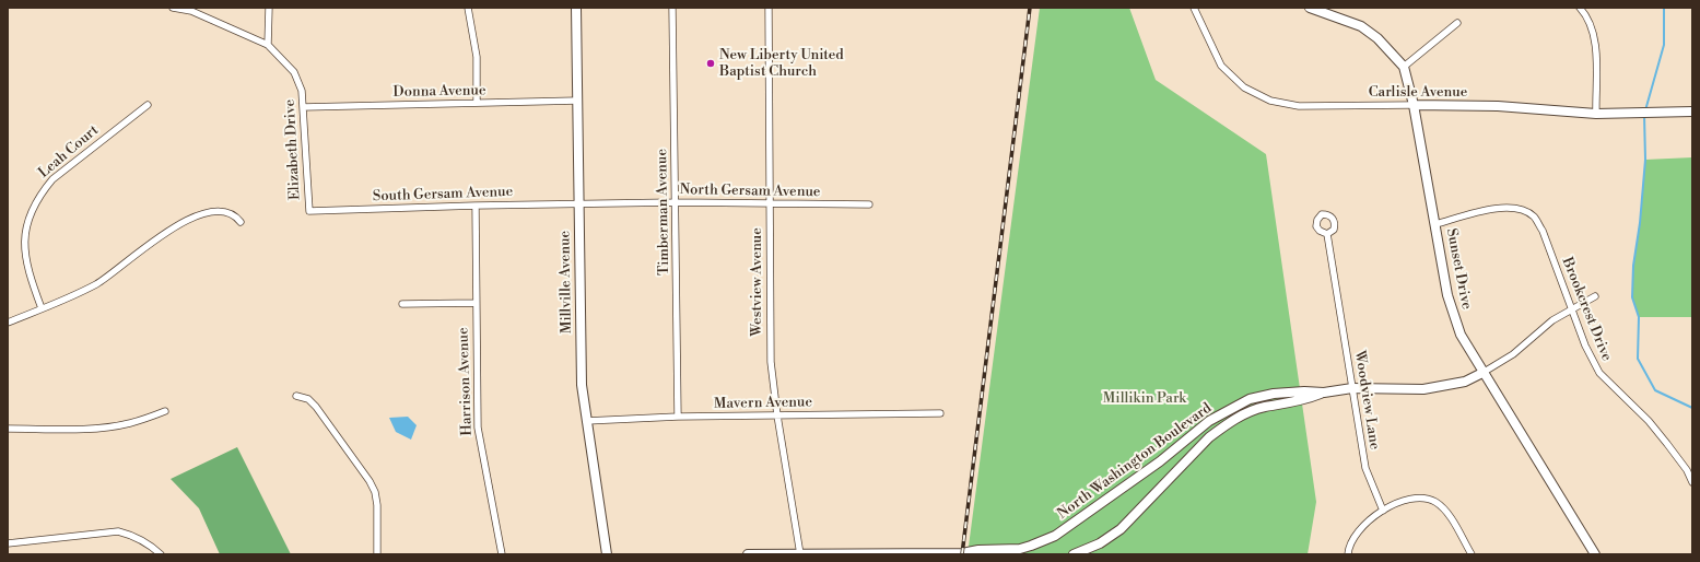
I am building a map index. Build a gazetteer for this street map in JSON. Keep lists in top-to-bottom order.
{
  "streets": {
    "street": [
      "Donna Avenue",
      "Carlisle Avenue",
      "Elizabeth Drive",
      "Leah Court",
      "North Gersam Avenue",
      "South Gersam Avenue",
      "Timberman Avenue",
      "Sunset Drive",
      "Millville Avenue",
      "Westview Avenue",
      "Brookcrest Drive",
      "Harrison Avenue",
      "Woodview Lane",
      "Mavern Avenue",
      "North Washington Boulevard"
    ]
  },
  "crossings": [
    ["Donna Avenue", "Elizabeth Drive"],
    ["Donna Avenue", "Millville Avenue"],
    ["Carlisle Avenue", "Sunset Drive"],
    ["Elizabeth Drive", "South Gersam Avenue"],
    ["North Gersam Avenue", "South Gersam Avenue"],
    ["North Gersam Avenue", "Timberman Avenue"],
    ["North Gersam Avenue", "Millville Avenue"],
    ["North Gersam Avenue", "Westview Avenue"],
    ["South Gersam Avenue", "Millville Avenue"],
    ["South Gersam Avenue", "Harrison Avenue"],
    ["Timberman Avenue", "Mavern Avenue"],
    ["Sunset Drive", "Brookcrest Drive"],
    ["Sunset Drive", "North Washington Boulevard"],
    ["Millville Avenue", "Mavern Avenue"],
    ["Westview Avenue", "Mavern Avenue"],
    ["Westview Avenue", "North Washington Boulevard"],
    ["Brookcrest Drive", "North Washington Boulevard"],
    ["Woodview Lane", "North Washington Boulevard"]
  ],
  "parks": ["Millikin Park"],
  "places": ["New Liberty United Baptist Church"]
}
